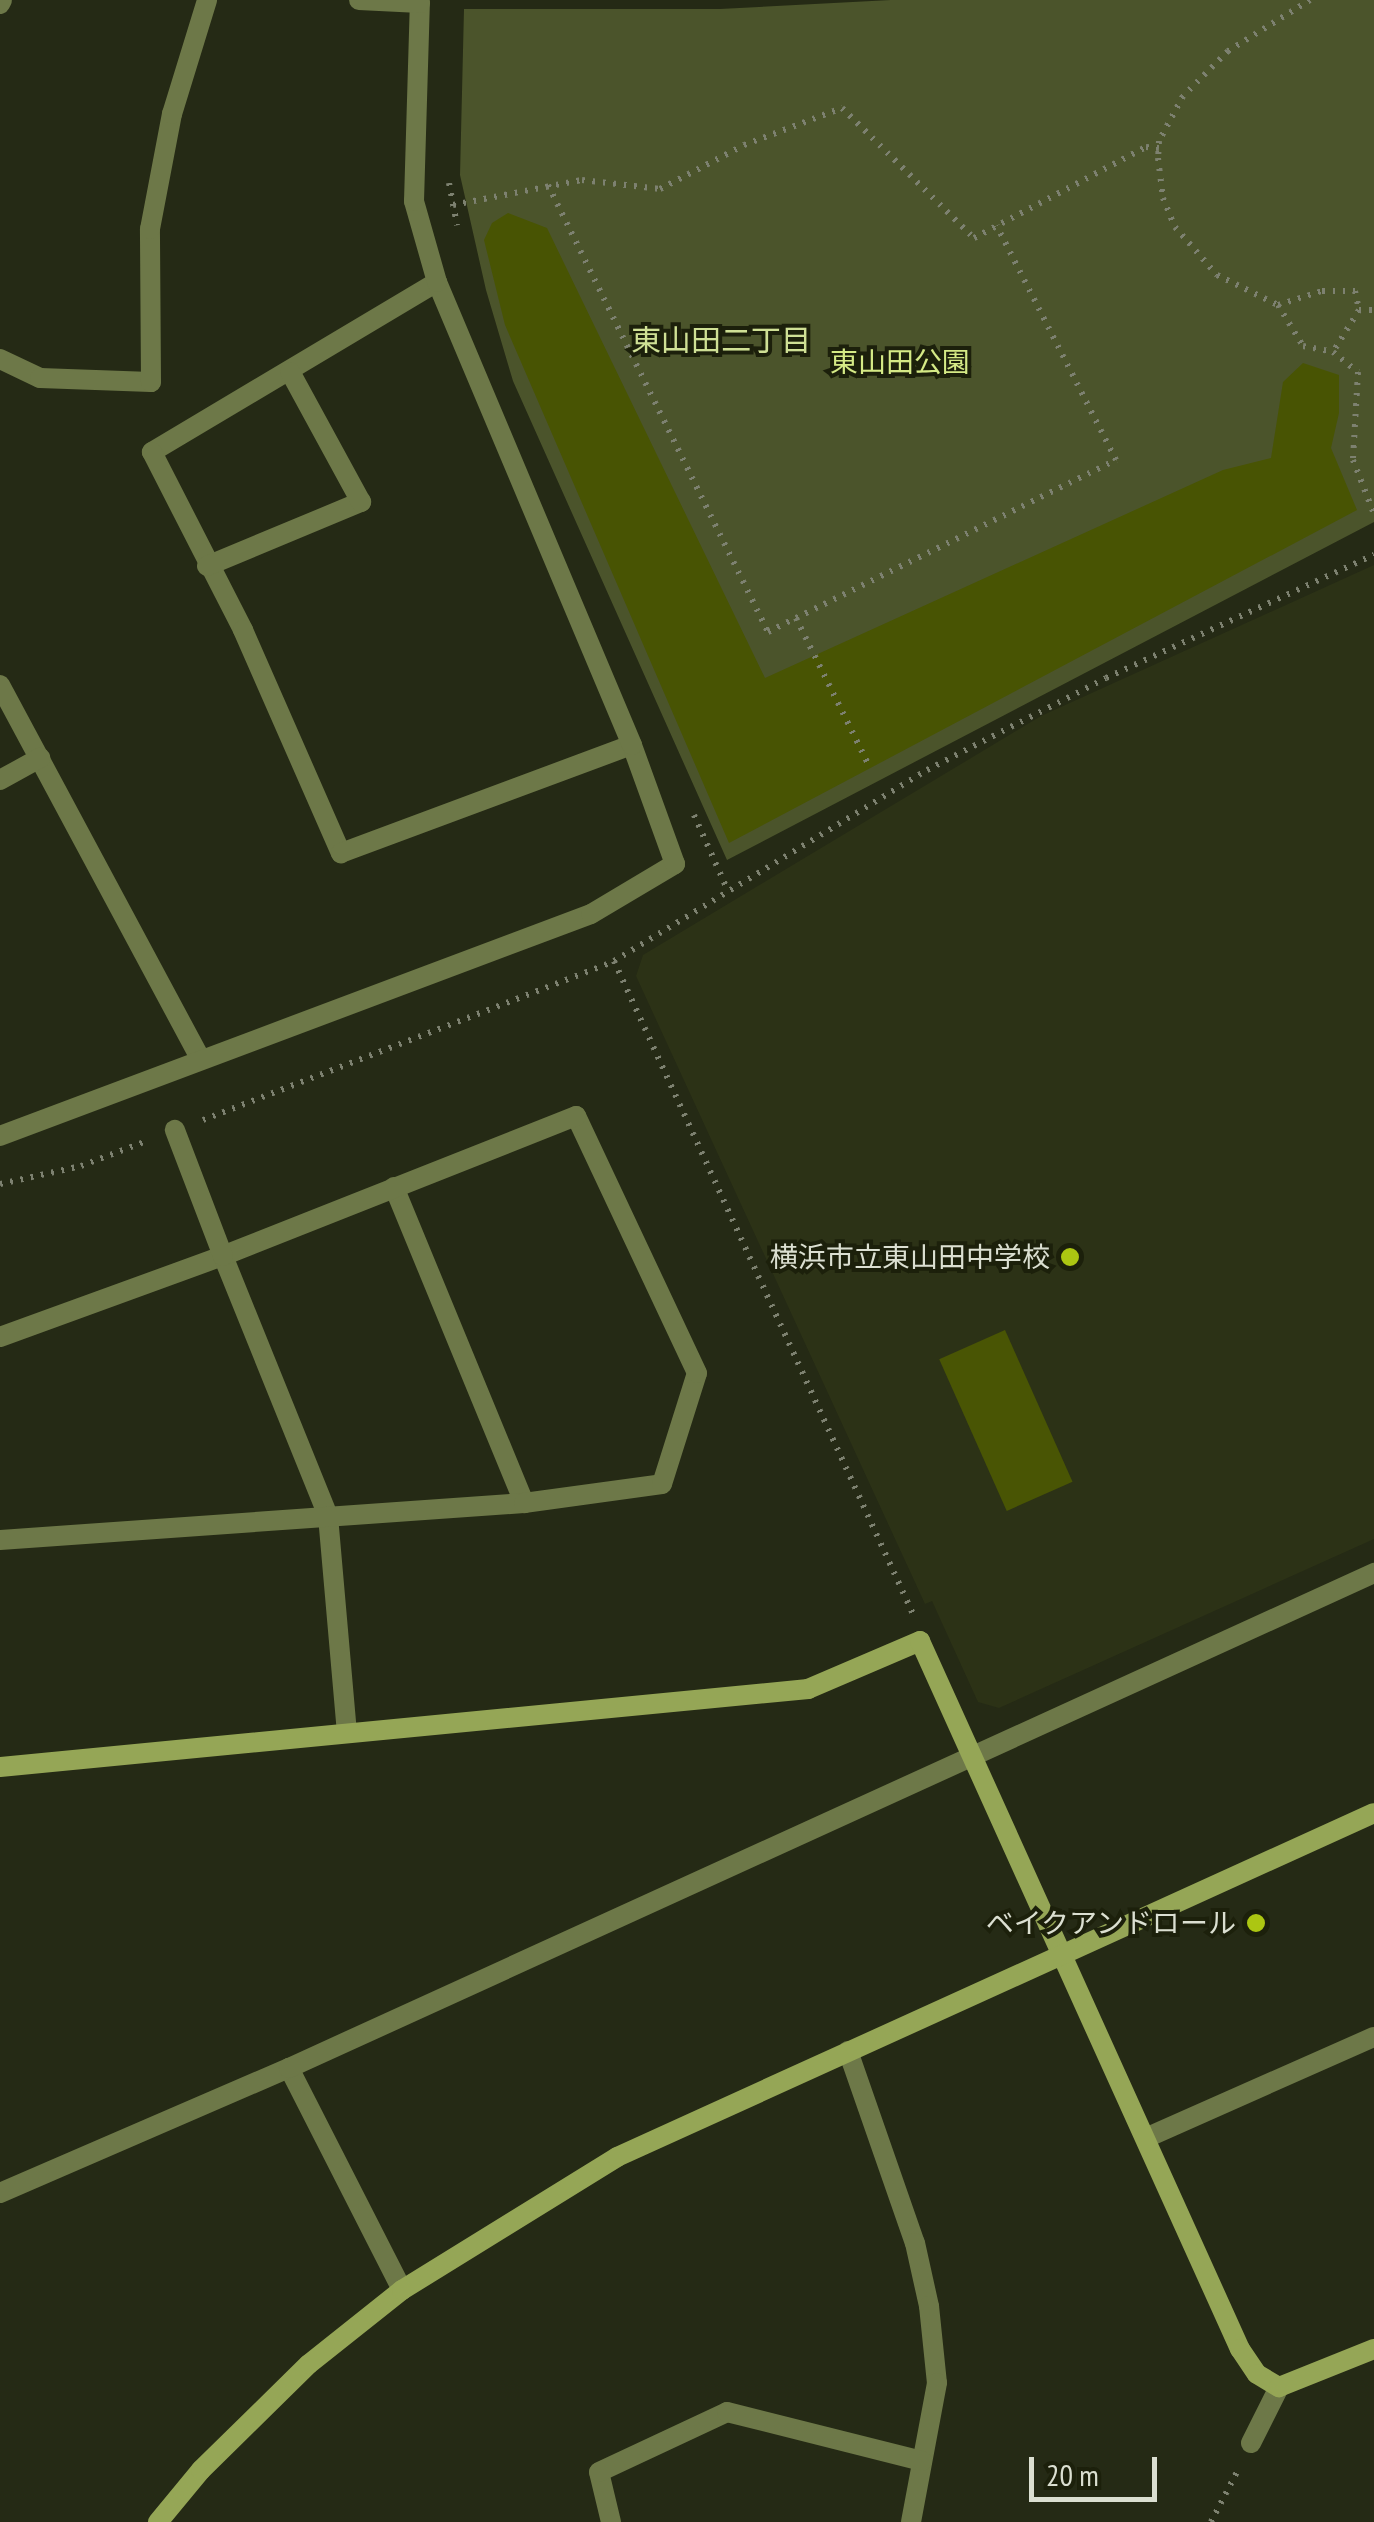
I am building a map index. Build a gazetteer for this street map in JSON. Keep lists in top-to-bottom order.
{
  "districts": ["東山田二丁目"],
  "parks": ["東山田公園"],
  "places": ["横浜市立東山田中学校", "ベイクアンドロール"],
  "scale_bar": "20 m"
}
